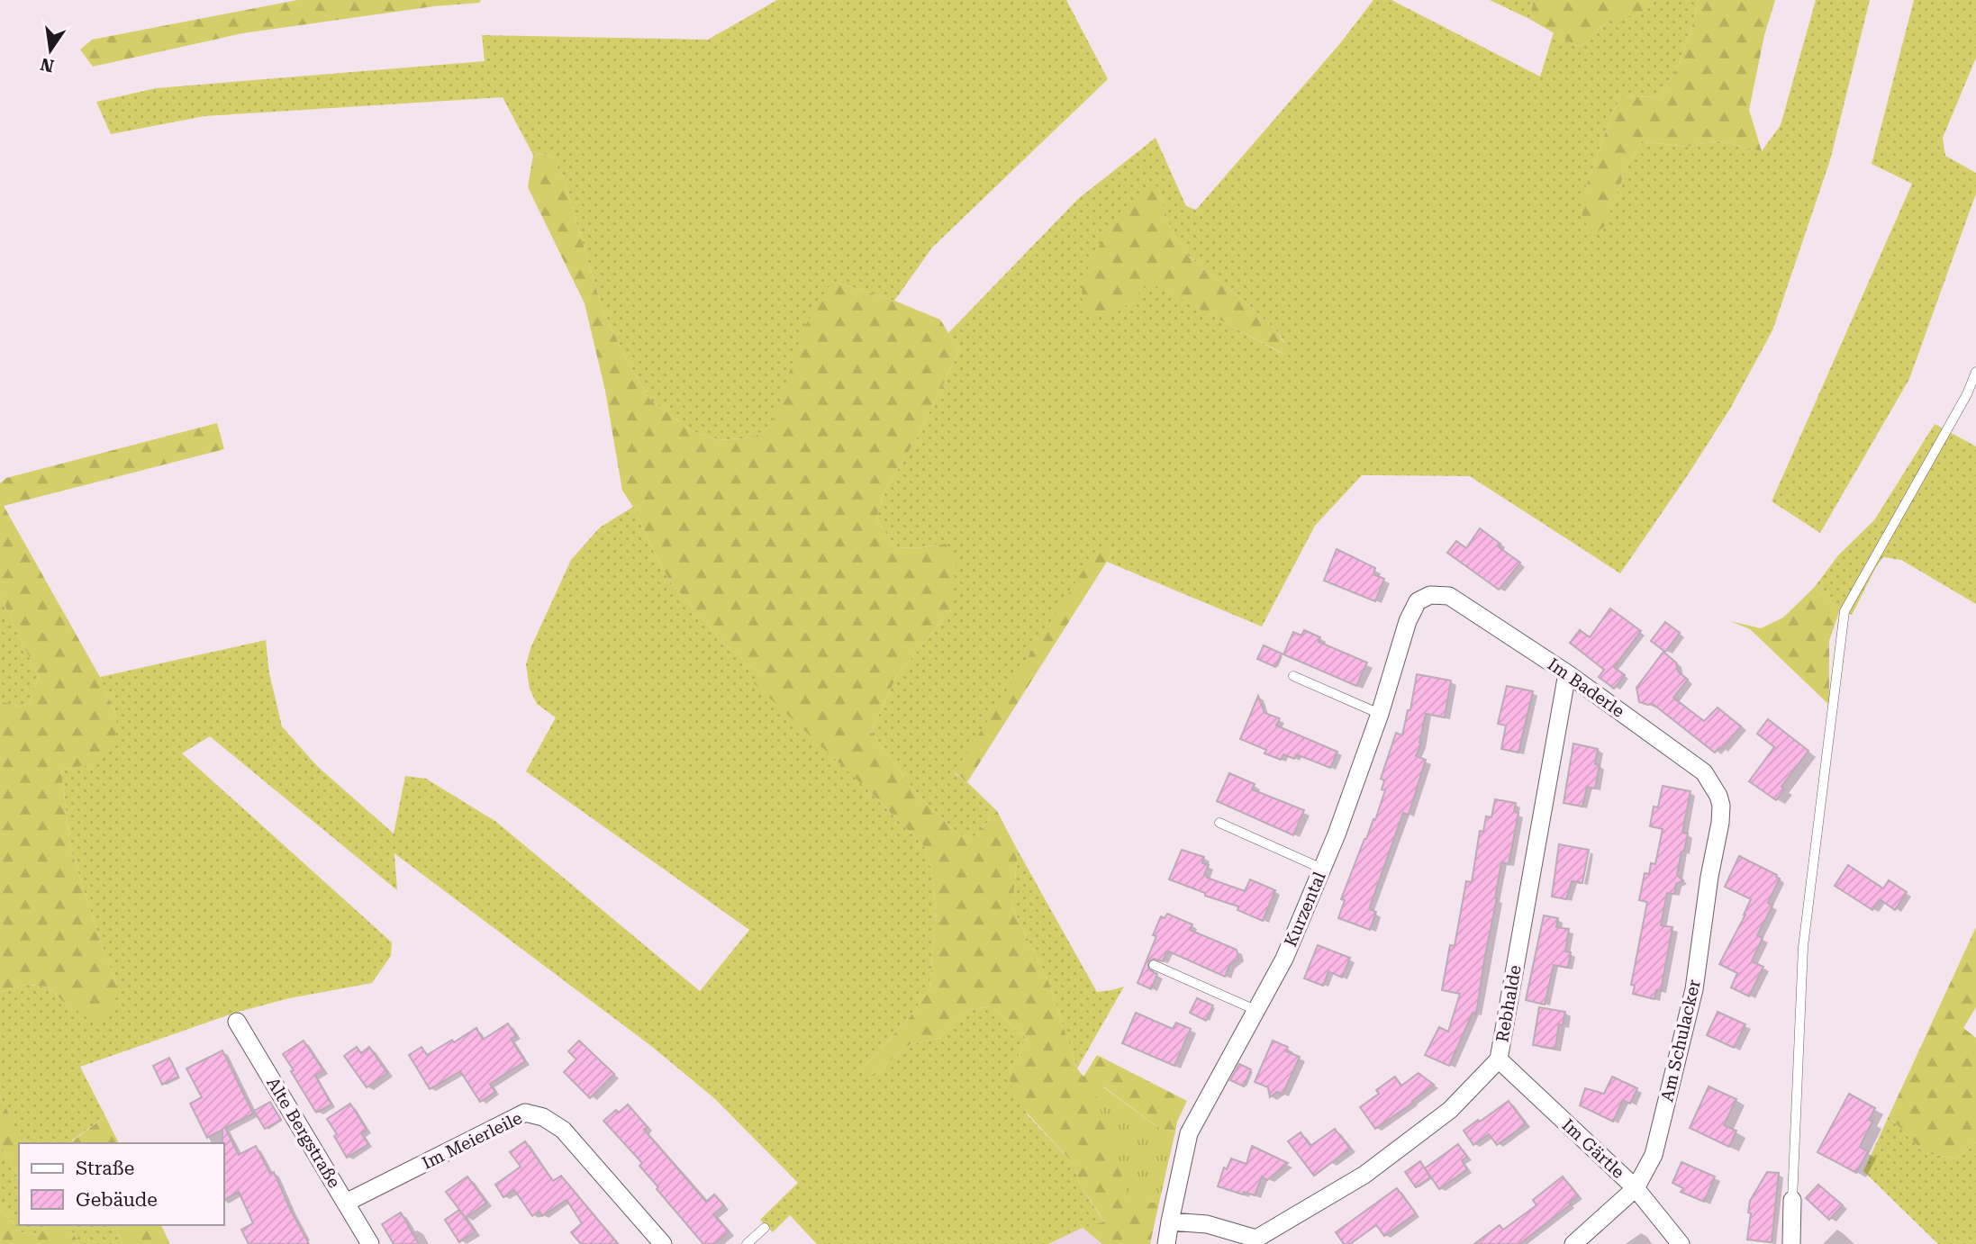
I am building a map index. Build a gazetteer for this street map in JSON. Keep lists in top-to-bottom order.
{
  "streets": {
    "street": [
      "Im Baderle",
      "Kurzental",
      "Rebhalde",
      "Am Schulacker",
      "Alte Bergstraße",
      "Im Meierleile",
      "Im Gärtle"
    ]
  },
  "crossings": [
    ["Im Baderle", "Kurzental"],
    ["Im Baderle", "Rebhalde"],
    ["Im Baderle", "Am Schulacker"],
    ["Kurzental", "Rebhalde"],
    ["Rebhalde", "Im Gärtle"],
    ["Am Schulacker", "Im Gärtle"],
    ["Alte Bergstraße", "Im Meierleile"]
  ],
  "legend": ["Straße", "Gebäude"],
  "north": "bottom"
}
